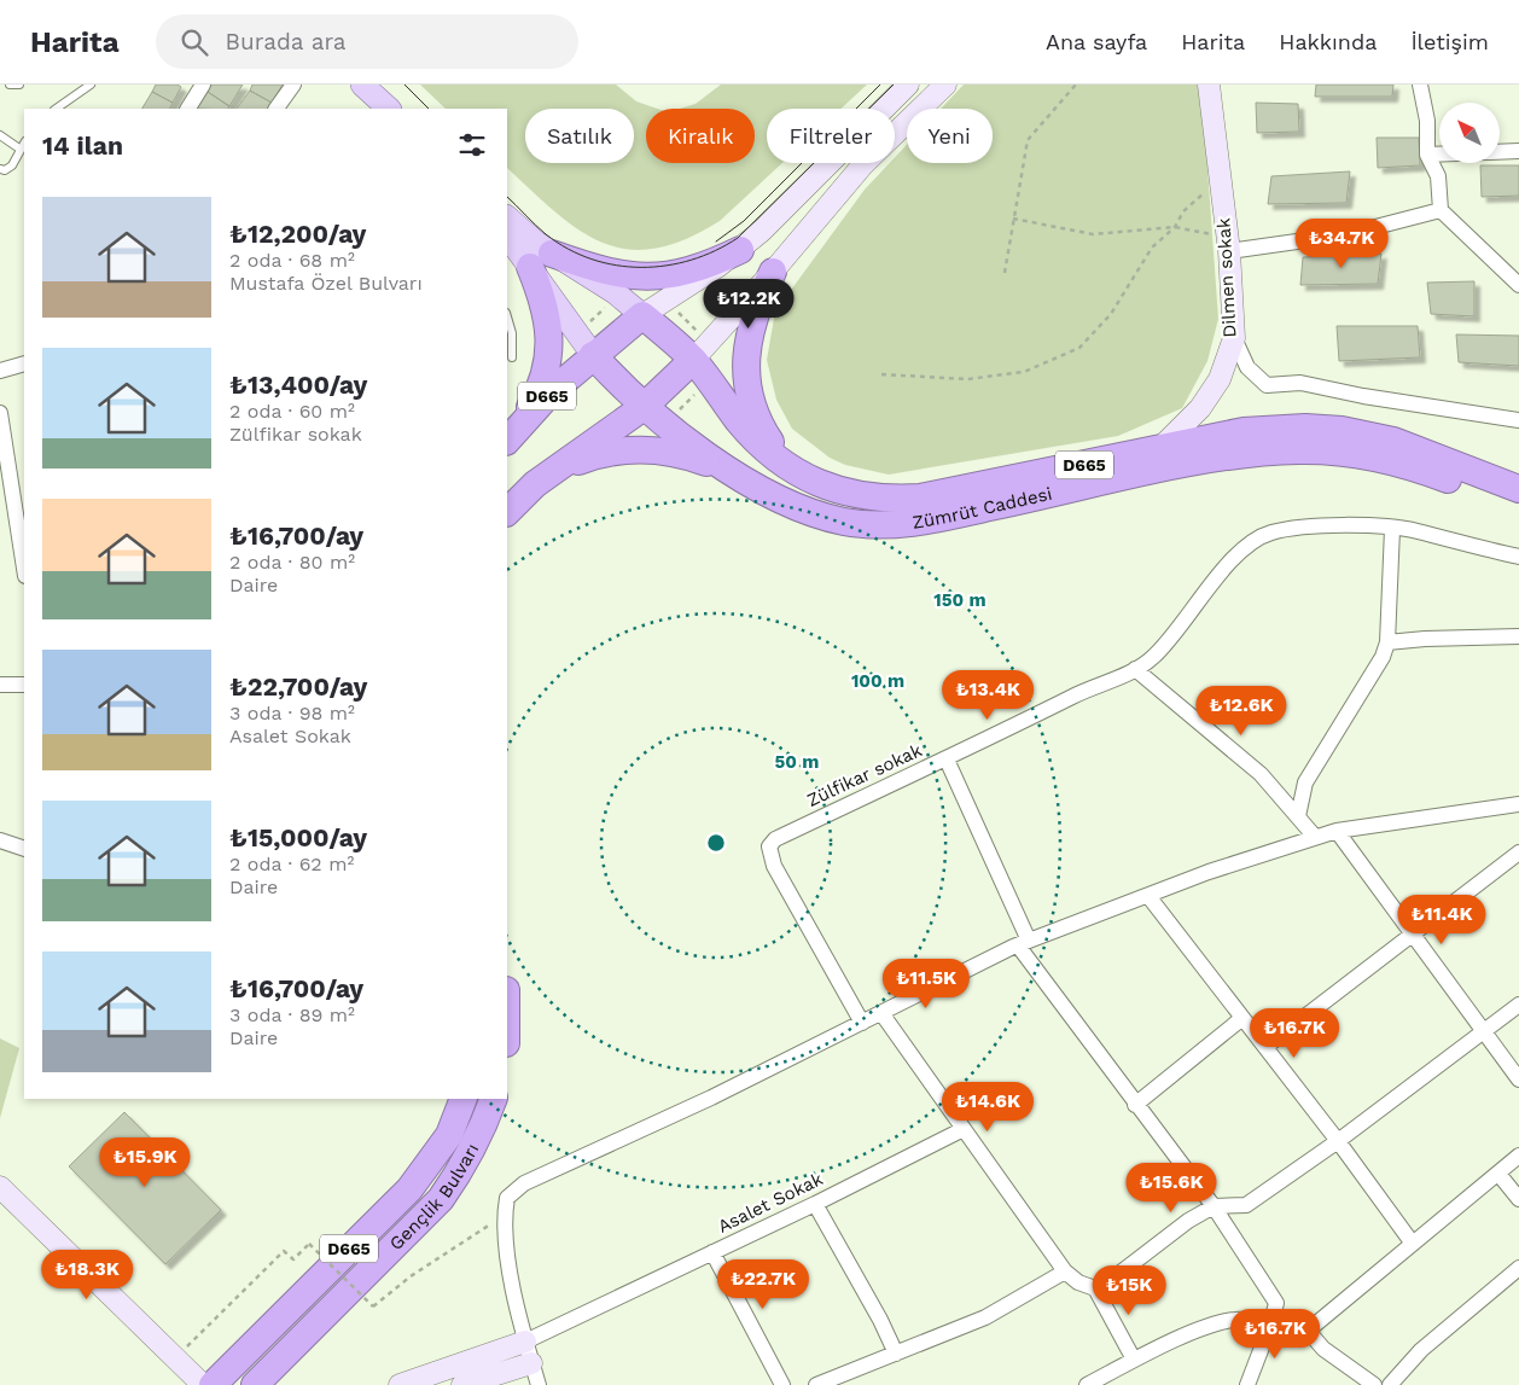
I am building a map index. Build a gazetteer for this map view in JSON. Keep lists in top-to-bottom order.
{
  "streets": {
    "highway": ["D665", "Zümrüt Caddesi", "Gençlik Bulvarı"],
    "main road": ["Dilmen sokak"],
    "street": ["Zülfikar sokak", "Asalet Sokak"]
  },
  "crossings": [
    ["Dilmen sokak", "D665"],
    ["D665", "Zümrüt Caddesi"]
  ],
  "north": "top left",
  "page": {
    "header": "Harita",
    "search": "Burada ara",
    "nav": [
      "Ana sayfa",
      "Harita",
      "Hakkında",
      "İletişim"
    ],
    "chip": [
      "Satılık",
      "Kiralık",
      "Filtreler",
      "Yeni"
    ],
    "heading": "14 ilan",
    "list": [
      {
        "name": "₺12,200/ay",
        "note": "2 oda · 68 m² · Mustafa Özel Bulvarı"
      },
      {
        "name": "₺13,400/ay",
        "note": "2 oda · 60 m² · Zülfikar sokak"
      },
      {
        "name": "₺16,700/ay",
        "note": "2 oda · 80 m² · Daire"
      },
      {
        "name": "₺22,700/ay",
        "note": "3 oda · 98 m² · Asalet Sokak"
      },
      {
        "name": "₺15,000/ay",
        "note": "2 oda · 62 m² · Daire"
      },
      {
        "name": "₺16,700/ay",
        "note": "3 oda · 89 m² · Daire"
      }
    ],
    "price": [
      "₺34.7K",
      "₺12.2K",
      "₺13.4K",
      "₺12.6K",
      "₺11.4K",
      "₺11.5K",
      "₺16.7K",
      "₺14.6K",
      "₺15.9K",
      "₺15.6K",
      "₺18.3K",
      "₺22.7K",
      "₺15K",
      "₺16.7K"
    ]
  },
  "rings": ["150 m", "100 m", "50 m"]
}
